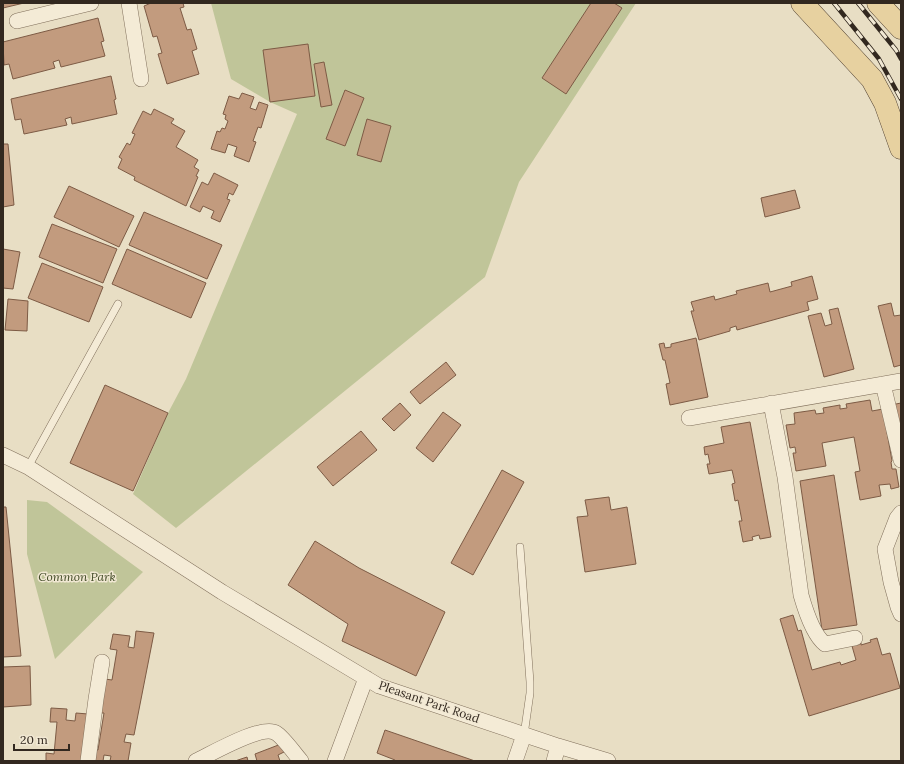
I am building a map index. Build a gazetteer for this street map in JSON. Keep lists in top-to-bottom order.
{
  "streets": {
    "street": ["Pleasant Park Road"]
  },
  "parks": ["Common Park"],
  "scale_bar": "20 m"
}
